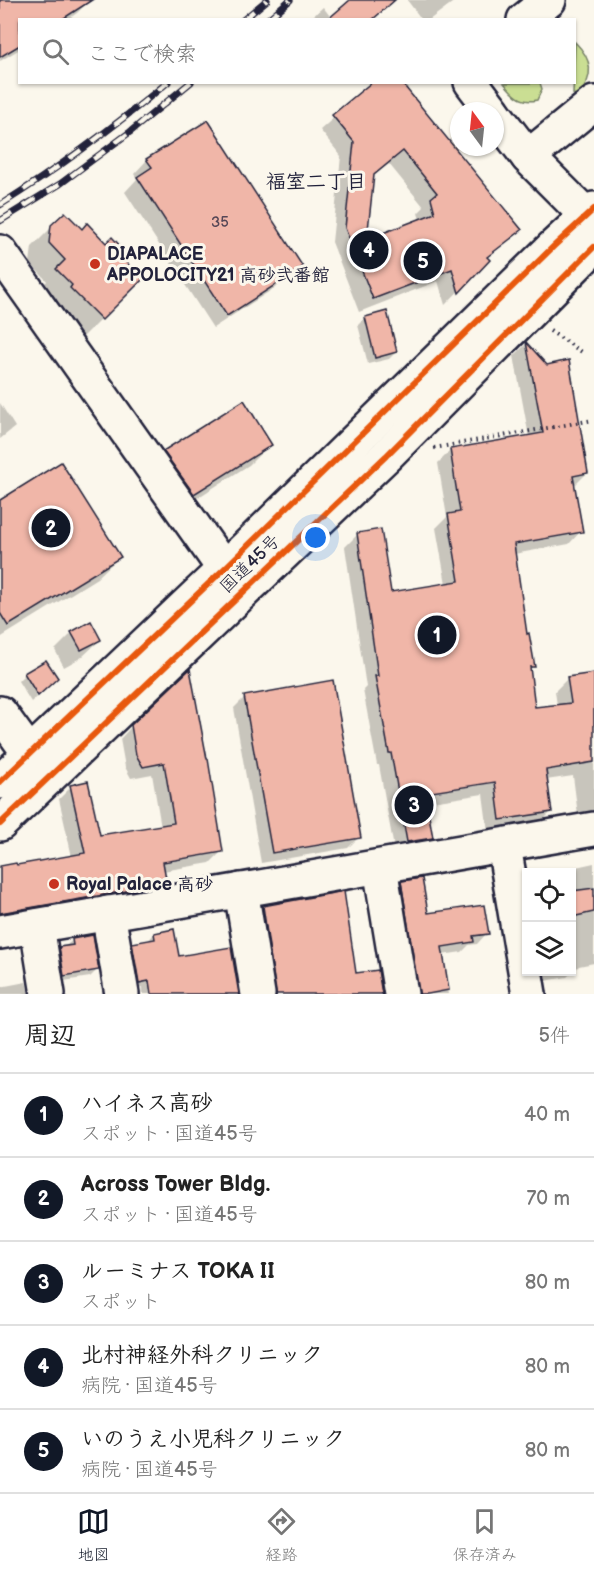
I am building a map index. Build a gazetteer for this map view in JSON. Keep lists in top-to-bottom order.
{
  "streets": {
    "main road": ["国道45号"]
  },
  "districts": ["福室二丁目"],
  "places": ["DIAPALACE APPOLOCITY21 高砂弐番館", "Royal Palace 高砂"],
  "house_numbers": ["35"],
  "north": "top",
  "page": {
    "search": "ここで検索",
    "pins": [
      "4",
      "5",
      "2",
      "1",
      "3"
    ],
    "heading": ["周辺", "5件"],
    "list": [
      {
        "mark": "1",
        "name": "ハイネス高砂",
        "note": "スポット · 国道45号",
        "value": "40 m"
      },
      {
        "mark": "2",
        "name": "Across Tower Bldg.",
        "note": "スポット · 国道45号",
        "value": "70 m"
      },
      {
        "mark": "3",
        "name": "ルーミナス TOKA II",
        "note": "スポット",
        "value": "80 m"
      },
      {
        "mark": "4",
        "name": "北村神経外科クリニック",
        "note": "病院 · 国道45号",
        "value": "80 m"
      },
      {
        "mark": "5",
        "name": "いのうえ小児科クリニック",
        "note": "病院 · 国道45号",
        "value": "80 m"
      }
    ],
    "nav": ["地図", "経路", "保存済み"]
  }
}
